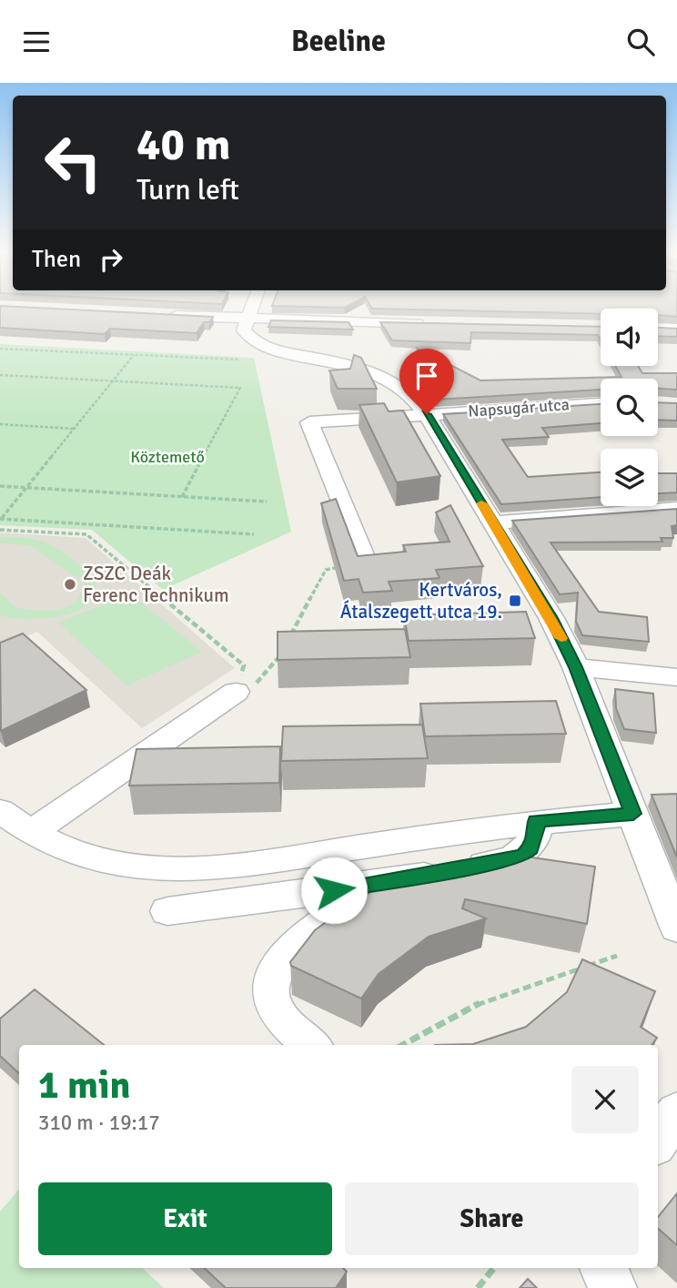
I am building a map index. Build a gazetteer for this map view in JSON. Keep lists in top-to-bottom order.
{
  "streets": {
    "street": ["Napsugár utca"]
  },
  "parks": ["Köztemető"],
  "places": {
    "other": ["ZSZC Deák Ferenc Technikum"],
    "transit": ["Kertváros, Átalszegett utca 19."]
  },
  "page": {
    "header": "Beeline",
    "turn": ["40 m", "Turn left"],
    "then": "Then",
    "heading": ["1 min", "310 m · 19:17"],
    "buttons": ["Exit", "Share"]
  }
}
